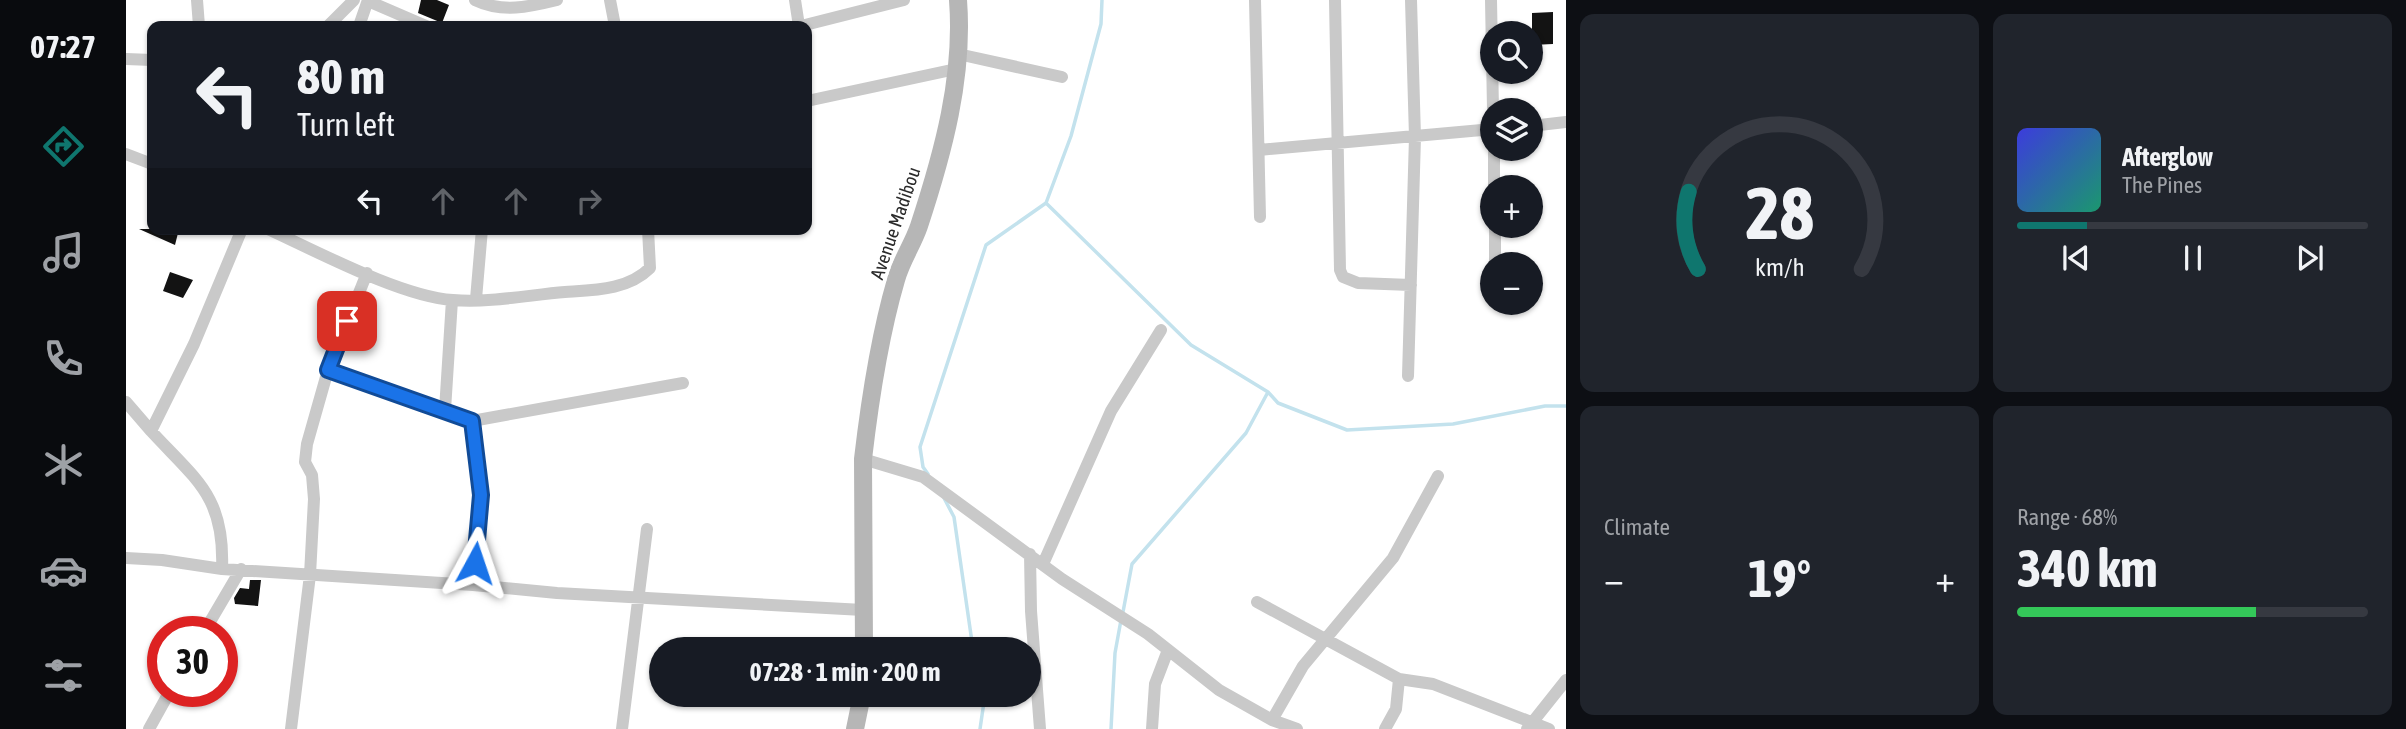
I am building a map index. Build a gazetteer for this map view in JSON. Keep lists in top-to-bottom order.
{
  "streets": {
    "street": ["Avenue Madibou"]
  },
  "page": {
    "tabs": "07:27",
    "map_buttons": ["+", "−"],
    "turn": ["80 m", "Turn left"],
    "song": ["Afterglow", "The Pines"],
    "tile": [
      "Climate",
      ["Range · 68%", "340 km"]
    ],
    "heat": ["−", "19°", "+"],
    "limit": "30",
    "trip": "07:28 · 1 min · 200 m",
    "gauge": ["28", "km/h"]
  }
}
